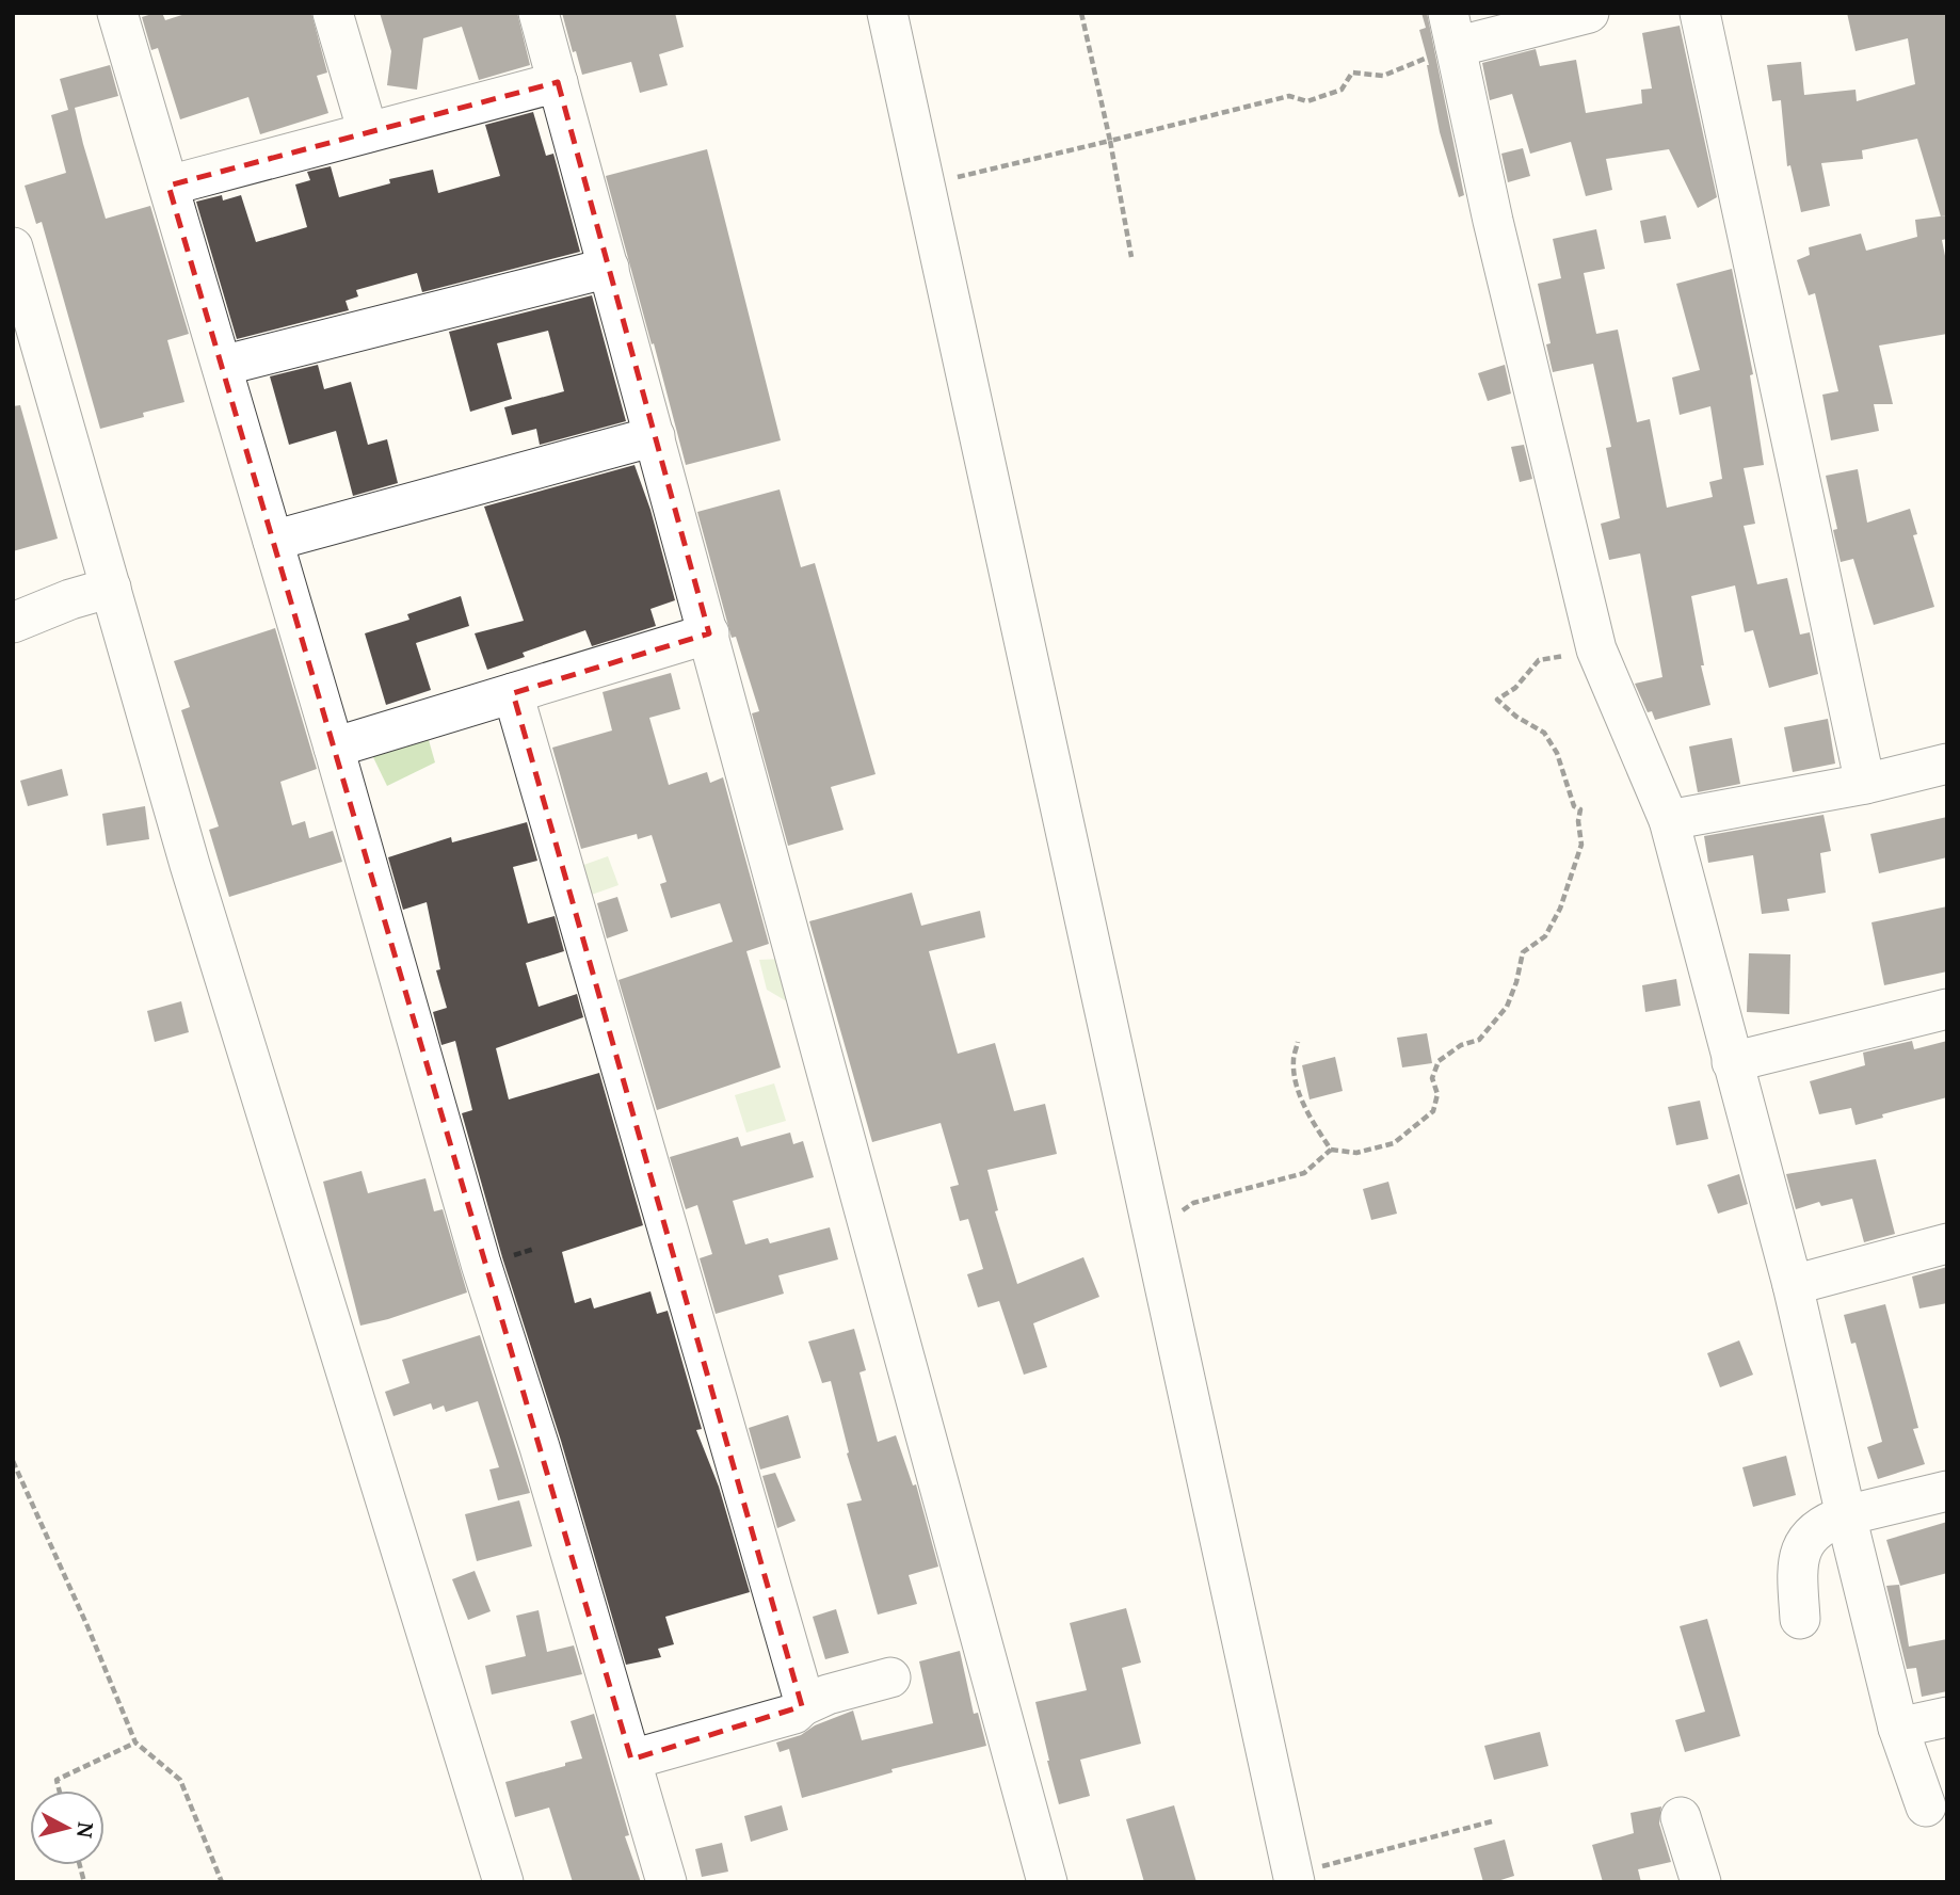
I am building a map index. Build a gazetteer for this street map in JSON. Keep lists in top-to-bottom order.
{
  "north": "right"
}
